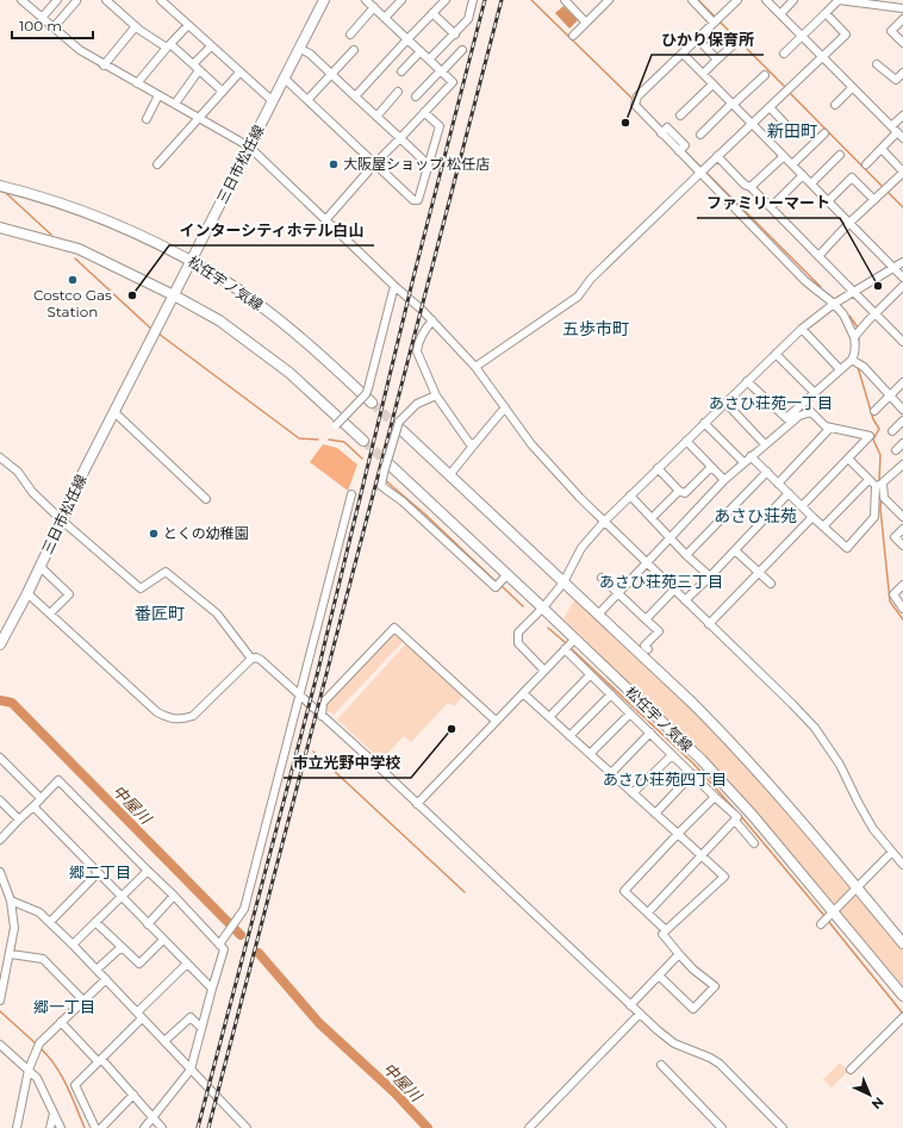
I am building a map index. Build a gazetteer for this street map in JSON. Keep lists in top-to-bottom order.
{
  "streets": {
    "main road": ["三日市松任線", "松任宇ノ気線"]
  },
  "crossings": [
    ["三日市松任線", "松任宇ノ気線"]
  ],
  "districts": [
    "新田町",
    "五歩市町",
    "あさひ荘苑一丁目",
    "あさひ荘苑",
    "あさひ荘苑三丁目",
    "番匠町",
    "あさひ荘苑四丁目",
    "郷二丁目",
    "郷一丁目"
  ],
  "water": ["中屋川"],
  "places": [
    "ひかり保育所",
    "大阪屋ショップ 松任店",
    "Costco Gas Station",
    "ファミリーマート",
    "インターシティホテル白山",
    "とくの幼稚園",
    "市立光野中学校"
  ],
  "scale_bar": "100 m",
  "north": "bottom right"
}
